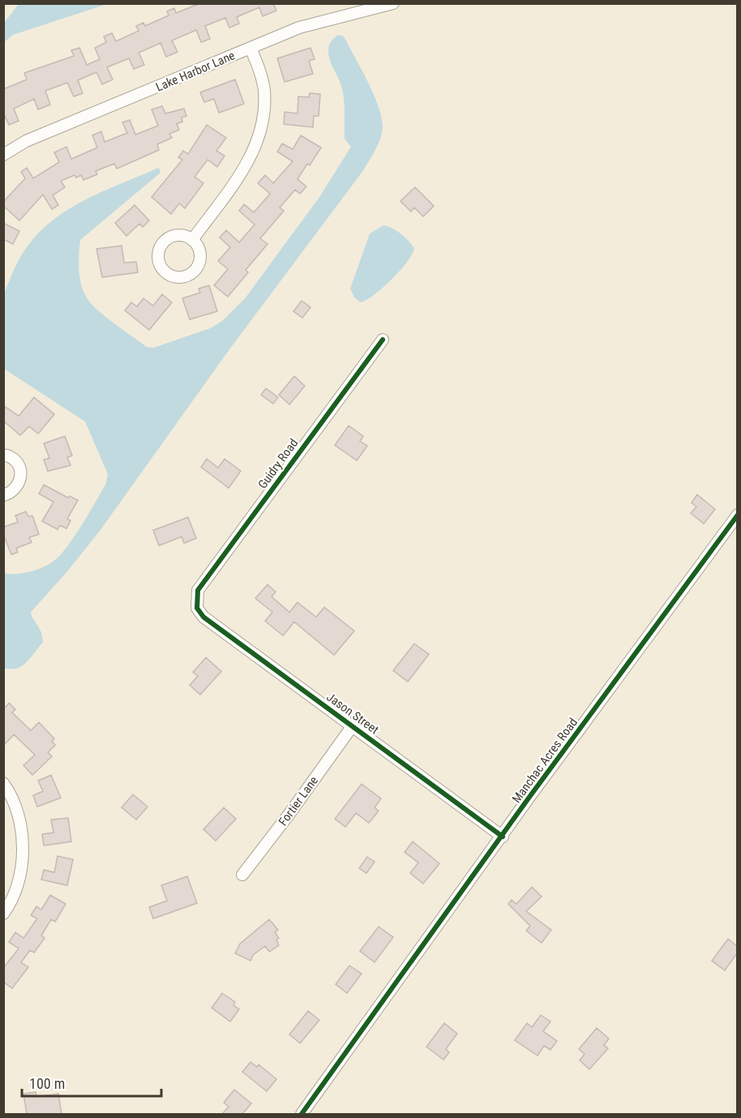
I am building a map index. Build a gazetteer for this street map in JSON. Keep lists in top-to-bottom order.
{
  "streets": {
    "street": [
      "Lake Harbor Lane",
      "Guidry Road",
      "Jason Street",
      "Manchac Acres Road",
      "Fortier Lane"
    ]
  },
  "crossings": [
    ["Guidry Road", "Jason Street"],
    ["Jason Street", "Manchac Acres Road"],
    ["Jason Street", "Fortier Lane"]
  ],
  "scale_bar": "100 m"
}
